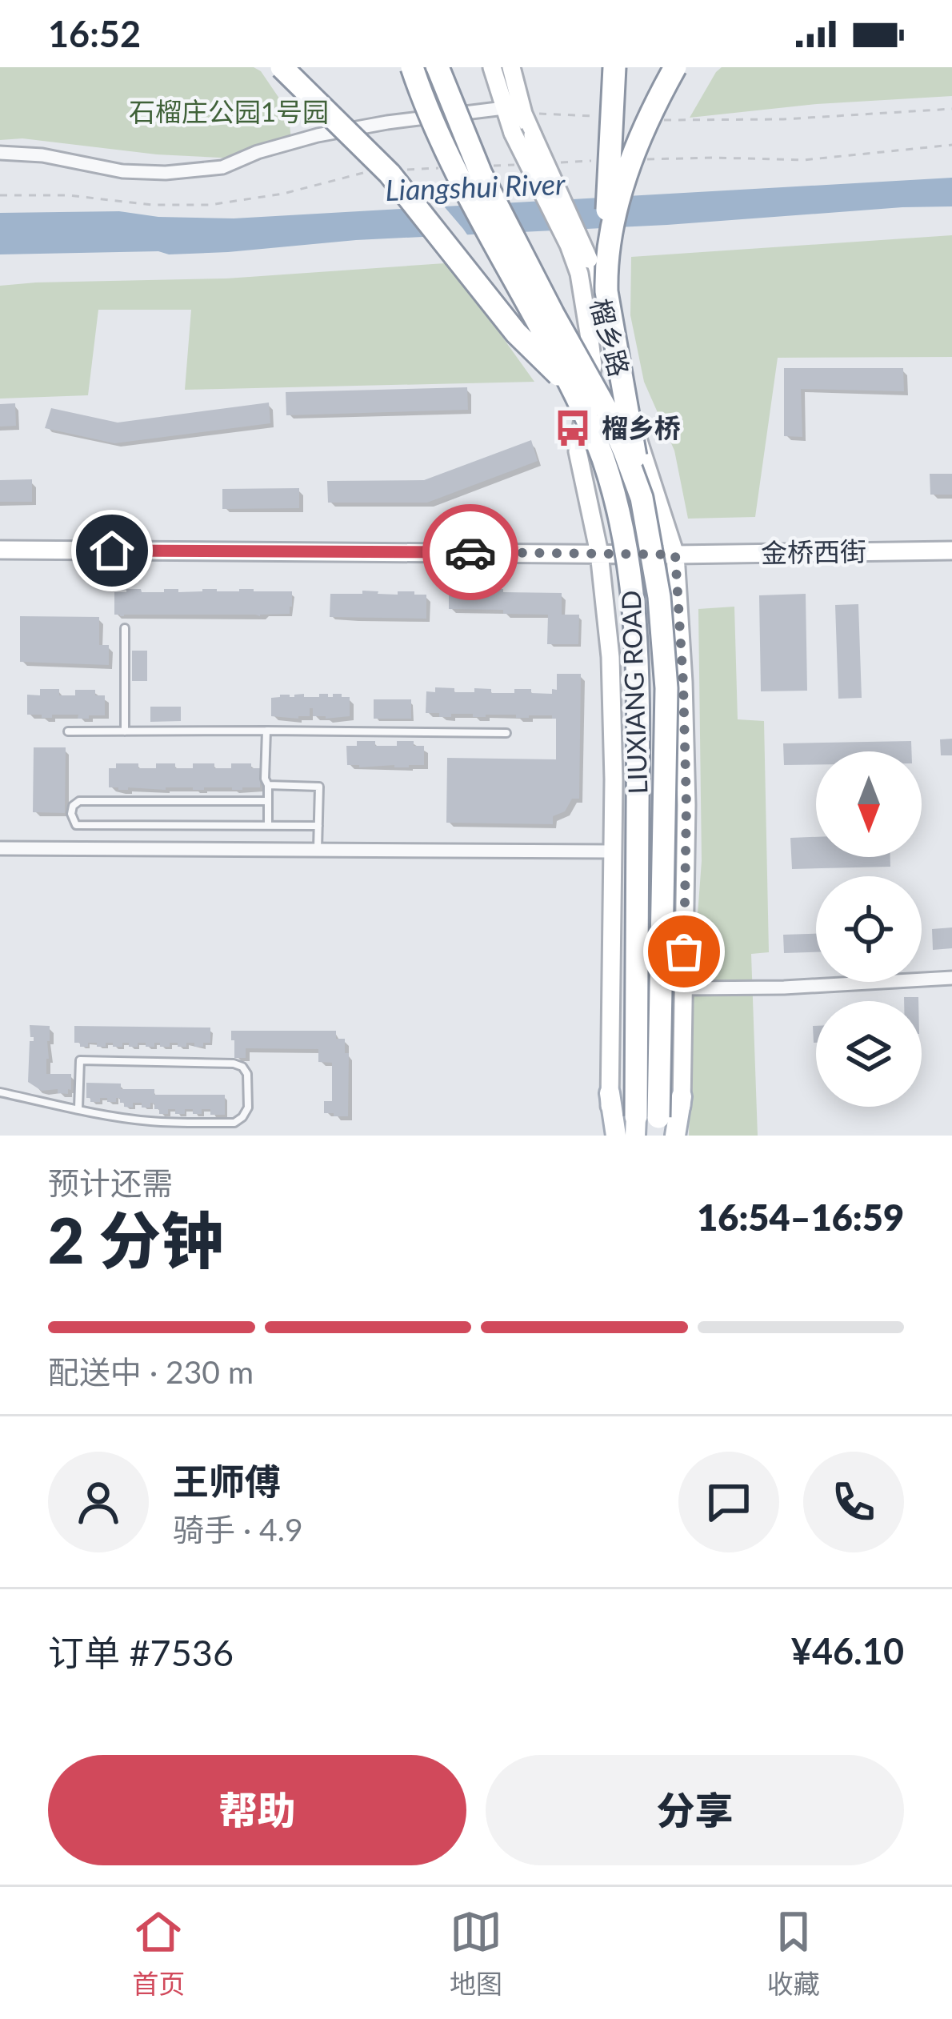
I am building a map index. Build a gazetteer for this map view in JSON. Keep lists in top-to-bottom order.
{
  "streets": {
    "highway": ["LIUXIANG ROAD"],
    "street": ["榴乡路", "金桥西街"]
  },
  "crossings": [
    ["榴乡路", "金桥西街"]
  ],
  "water": ["Liangshui River"],
  "parks": ["石榴庄公园1号园"],
  "places": {
    "bus stop": ["榴乡桥"]
  },
  "north": "bottom",
  "page": {
    "status": "16:52",
    "heading": ["2 分钟", "预计还需", "16:54–16:59"],
    "panel": [
      "王师傅",
      "骑手 · 4.9",
      "订单 #7536",
      "¥46.10"
    ],
    "bar": "配送中 · 230 m",
    "buttons": ["帮助", "分享"],
    "tabs": ["首页", "地图", "收藏"]
  }
}
